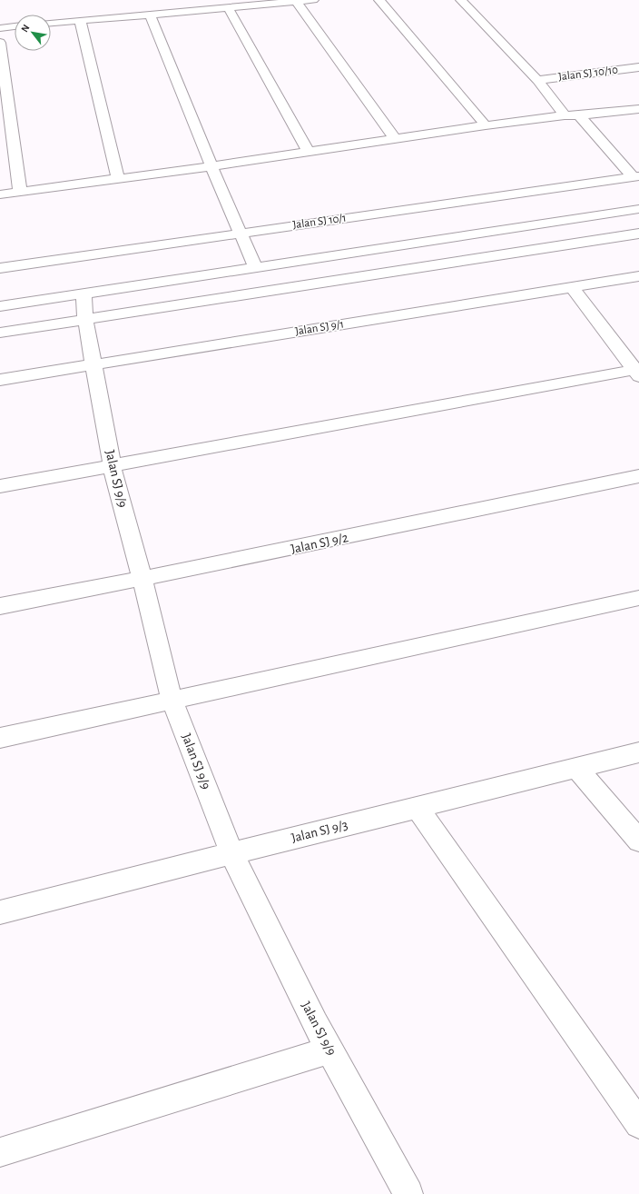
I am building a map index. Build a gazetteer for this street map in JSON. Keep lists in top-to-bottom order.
{
  "streets": {
    "street": [
      "Jalan SJ 10/10",
      "Jalan SJ 10/1",
      "Jalan SJ 9/1",
      "Jalan SJ 9/9",
      "Jalan SJ 9/2",
      "Jalan SJ 9/3"
    ]
  },
  "crossings": [
    ["Jalan SJ 9/1", "Jalan SJ 9/9"],
    ["Jalan SJ 9/9", "Jalan SJ 9/2"],
    ["Jalan SJ 9/9", "Jalan SJ 9/3"]
  ],
  "north": "top left"
}
